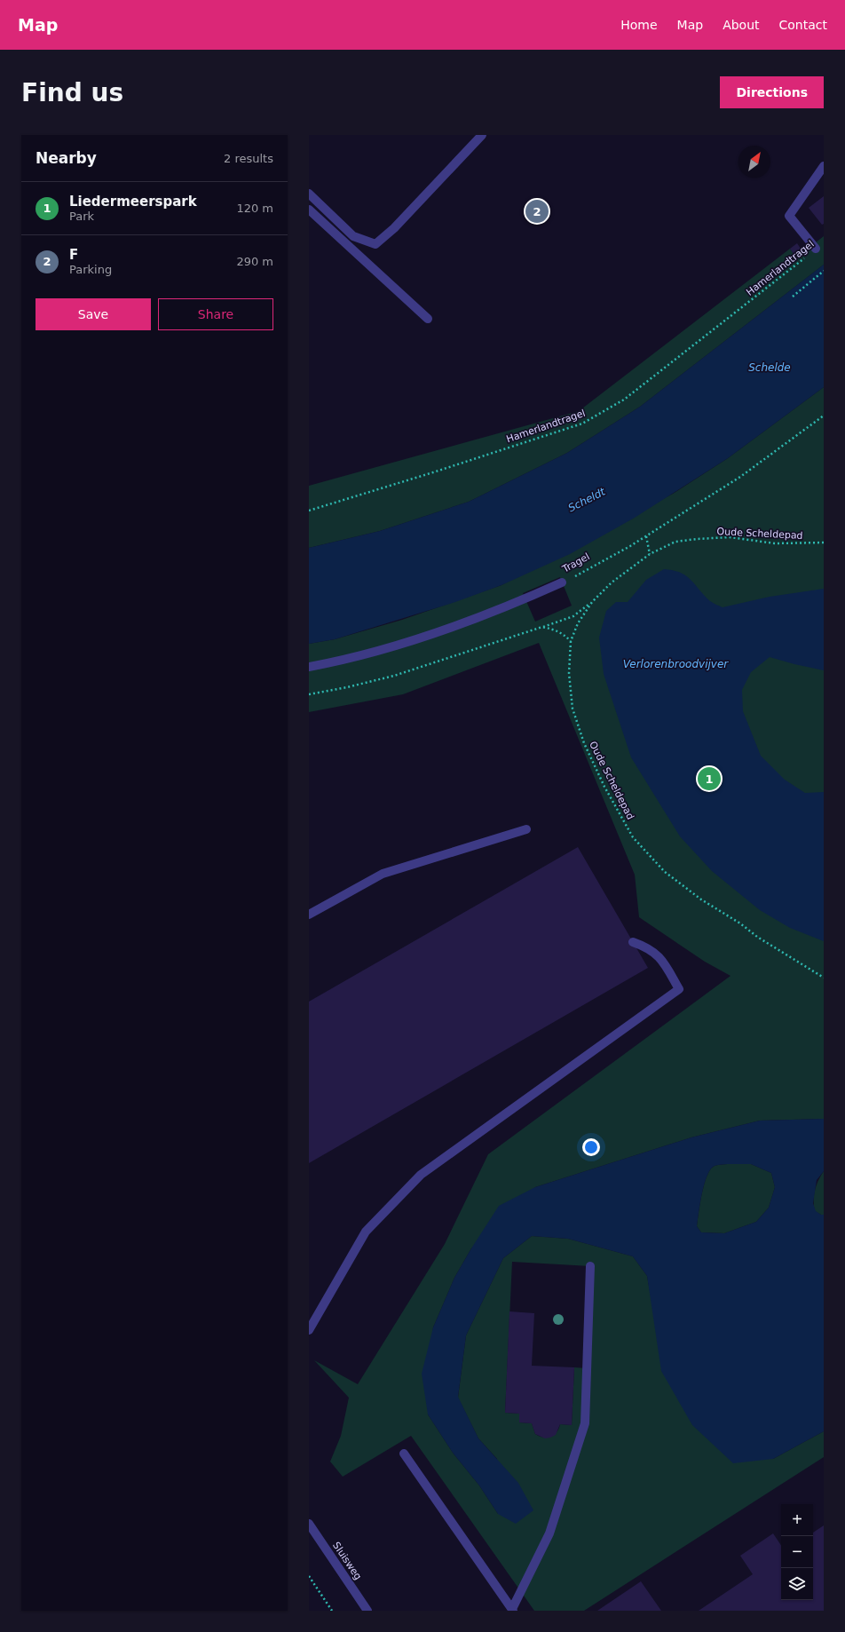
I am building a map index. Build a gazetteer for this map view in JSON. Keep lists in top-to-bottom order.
{
  "streets": {
    "street": ["Tragel", "Sluisweg"],
    "path": ["Hamerlandtragel", "Oude Scheldepad"]
  },
  "water": ["Schelde", "Scheldt", "Verlorenbroodvijver"],
  "north": "top right",
  "page": {
    "header": "Map",
    "nav": [
      "Home",
      "Map",
      "About",
      "Contact"
    ],
    "buttons": [
      "Directions",
      ["Save", "Share"]
    ],
    "title": "Find us",
    "heading": ["Nearby", "2 results"],
    "list": [
      {
        "mark": "1",
        "name": "Liedermeerspark",
        "note": "Park",
        "value": "120 m"
      },
      {
        "mark": "2",
        "name": "F",
        "note": "Parking",
        "value": "290 m"
      }
    ],
    "pins": ["2", "1"],
    "map_buttons": ["+", "−"]
  }
}
